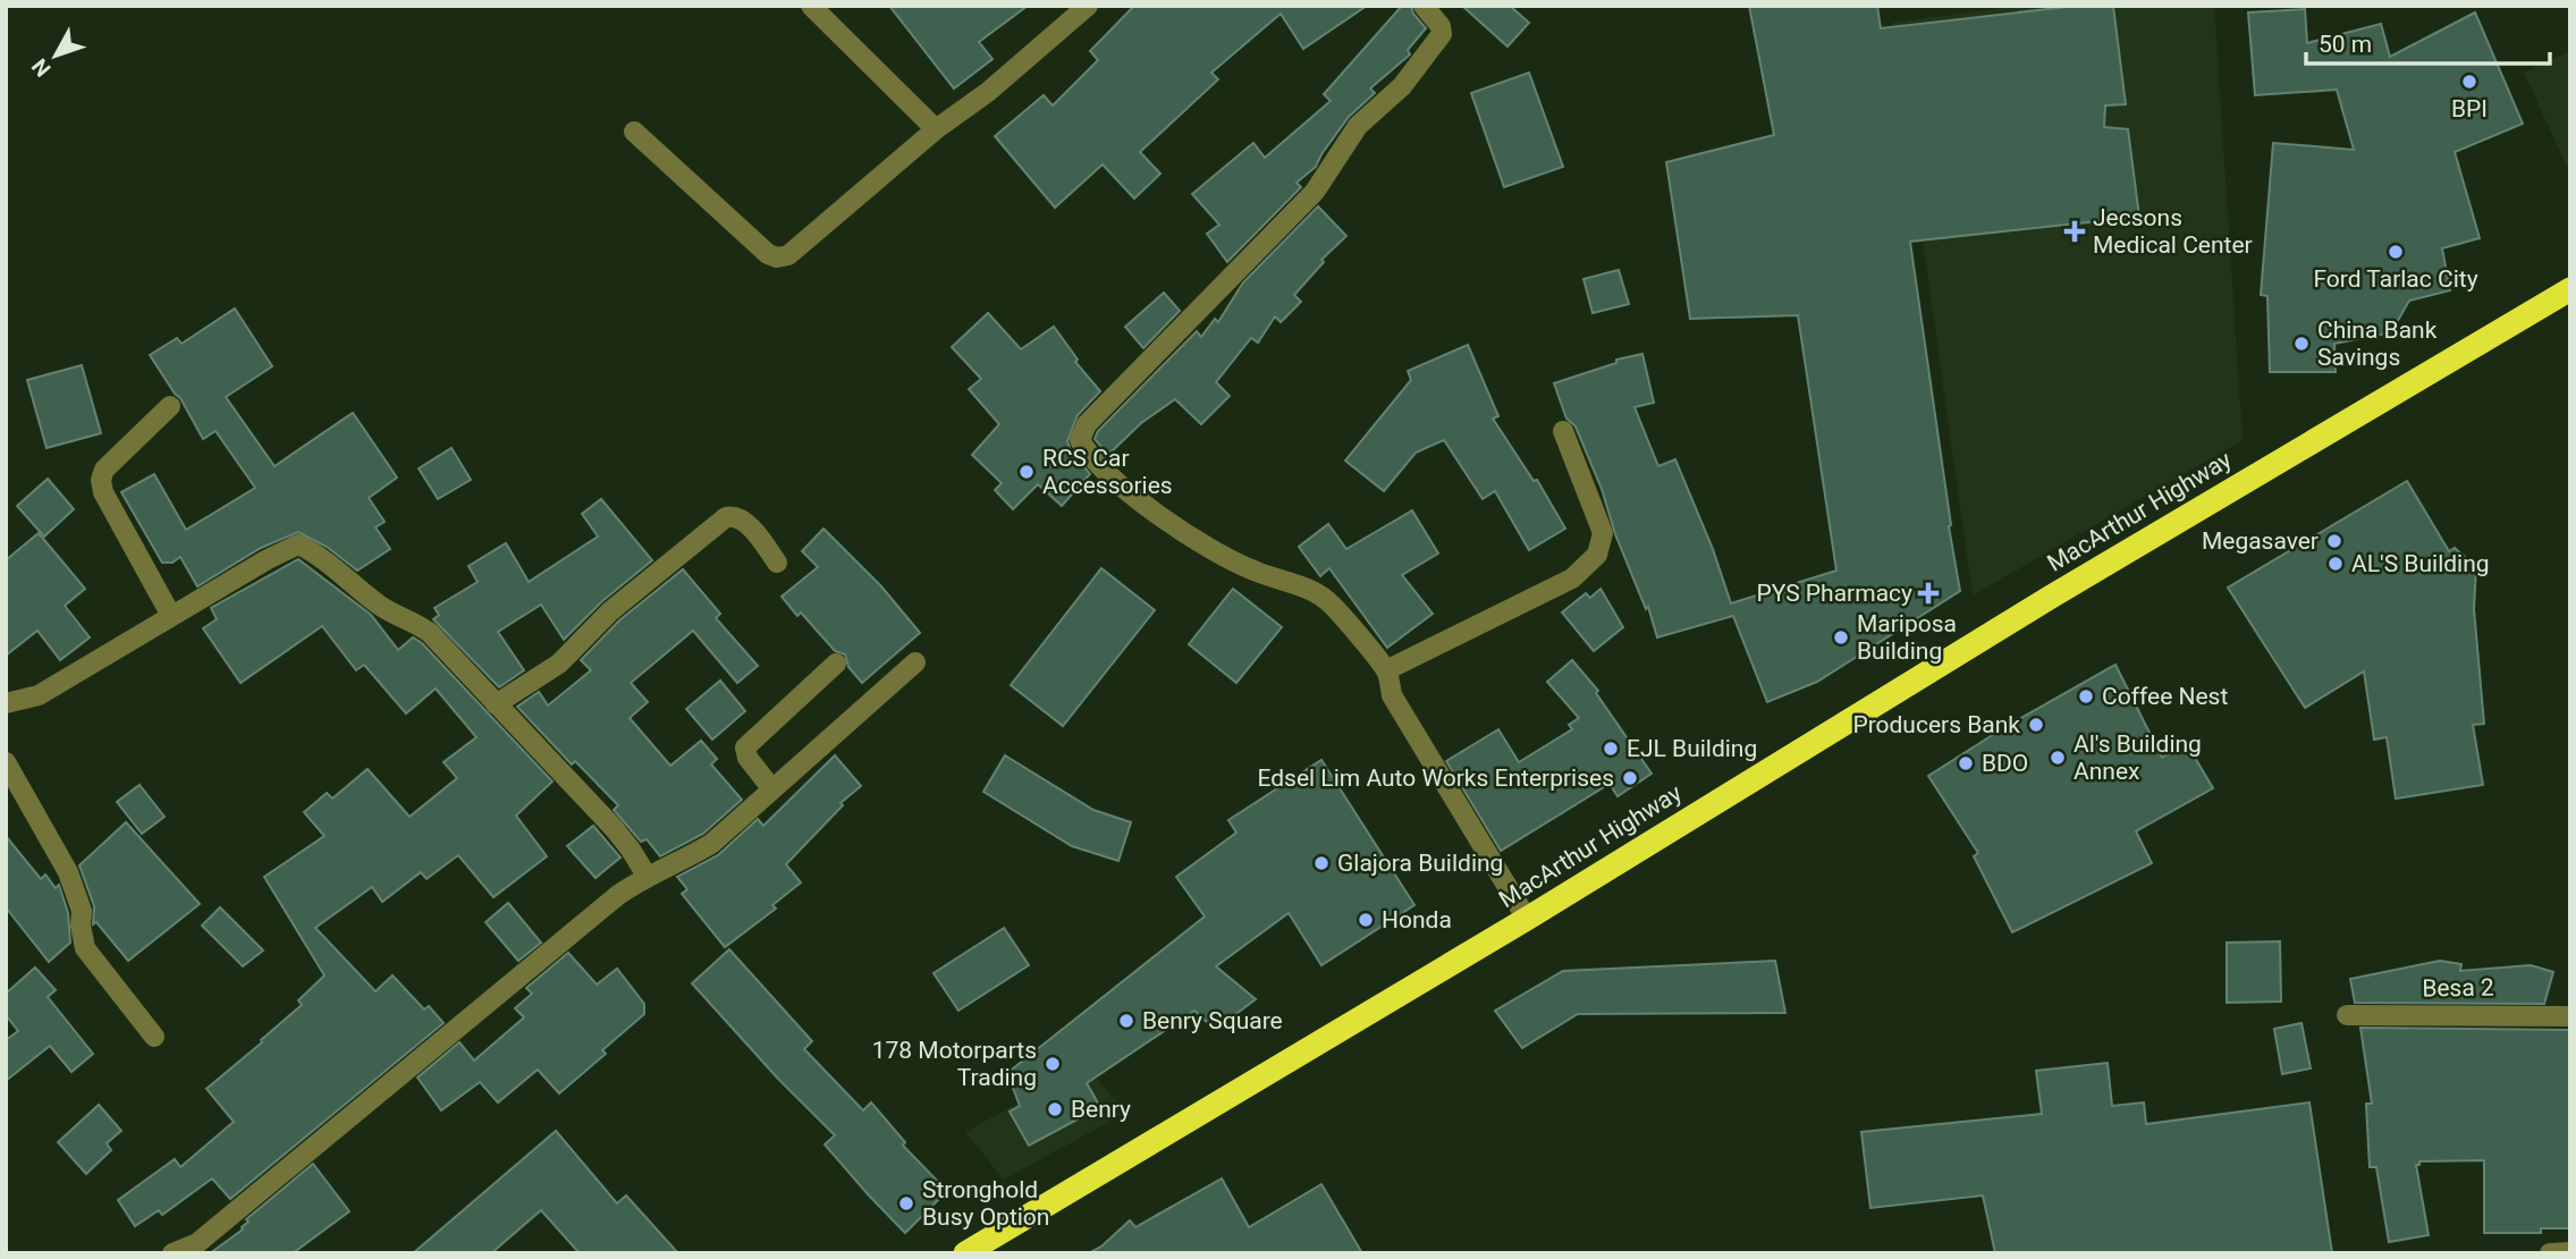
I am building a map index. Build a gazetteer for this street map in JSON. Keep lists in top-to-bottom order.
{
  "streets": {
    "highway": ["MacArthur Highway"],
    "street": ["Besa 2"]
  },
  "places": {
    "other": [
      "BPI",
      "Ford Tarlac City",
      "China Bank Savings",
      "RCS Car Accessories",
      "Megasaver",
      "AL'S Building",
      "Mariposa Building",
      "Coffee Nest",
      "Producers Bank",
      "EJL Building",
      "Al's Building Annex",
      "BDO",
      "Edsel Lim Auto Works Enterprises",
      "Glajora Building",
      "Honda",
      "Benry Square",
      "178 Motorparts Trading",
      "Benry",
      "Stronghold Busy Option"
    ],
    "health": ["Jecsons Medical Center", "PYS Pharmacy"]
  },
  "scale_bar": "50 m",
  "north": "bottom left"
}
